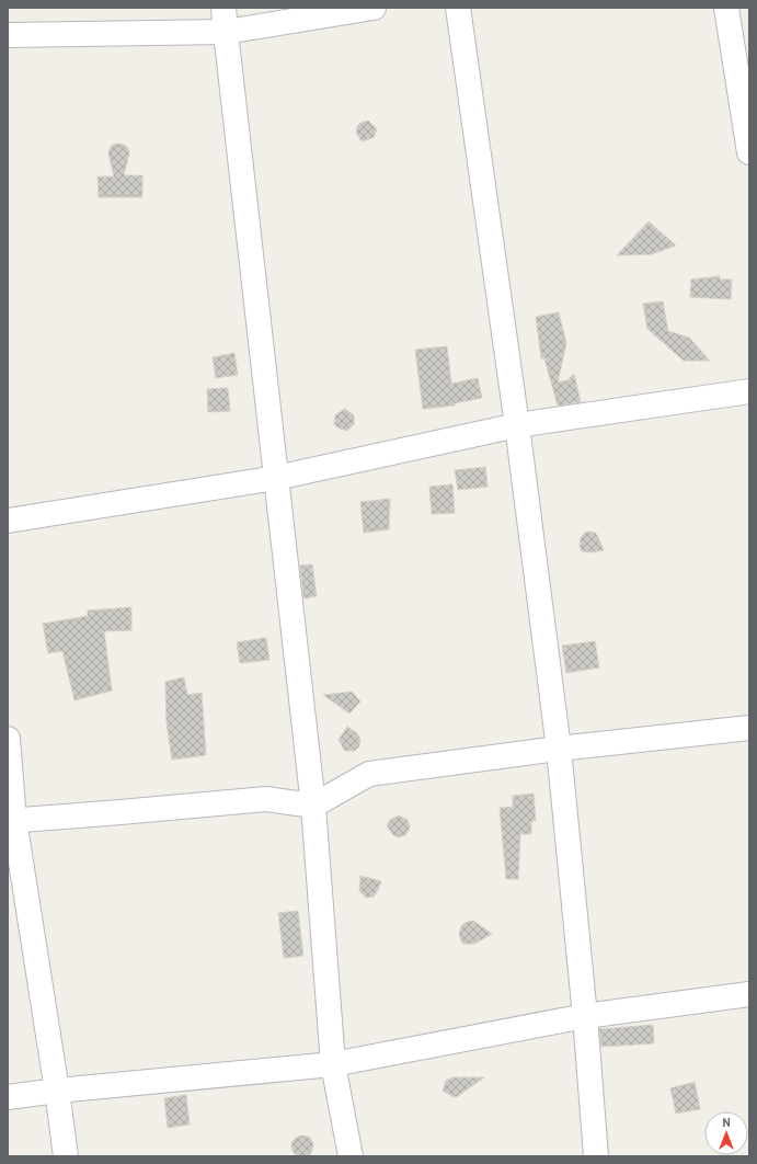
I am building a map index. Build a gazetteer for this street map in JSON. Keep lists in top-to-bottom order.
{
  "north": "top"
}
